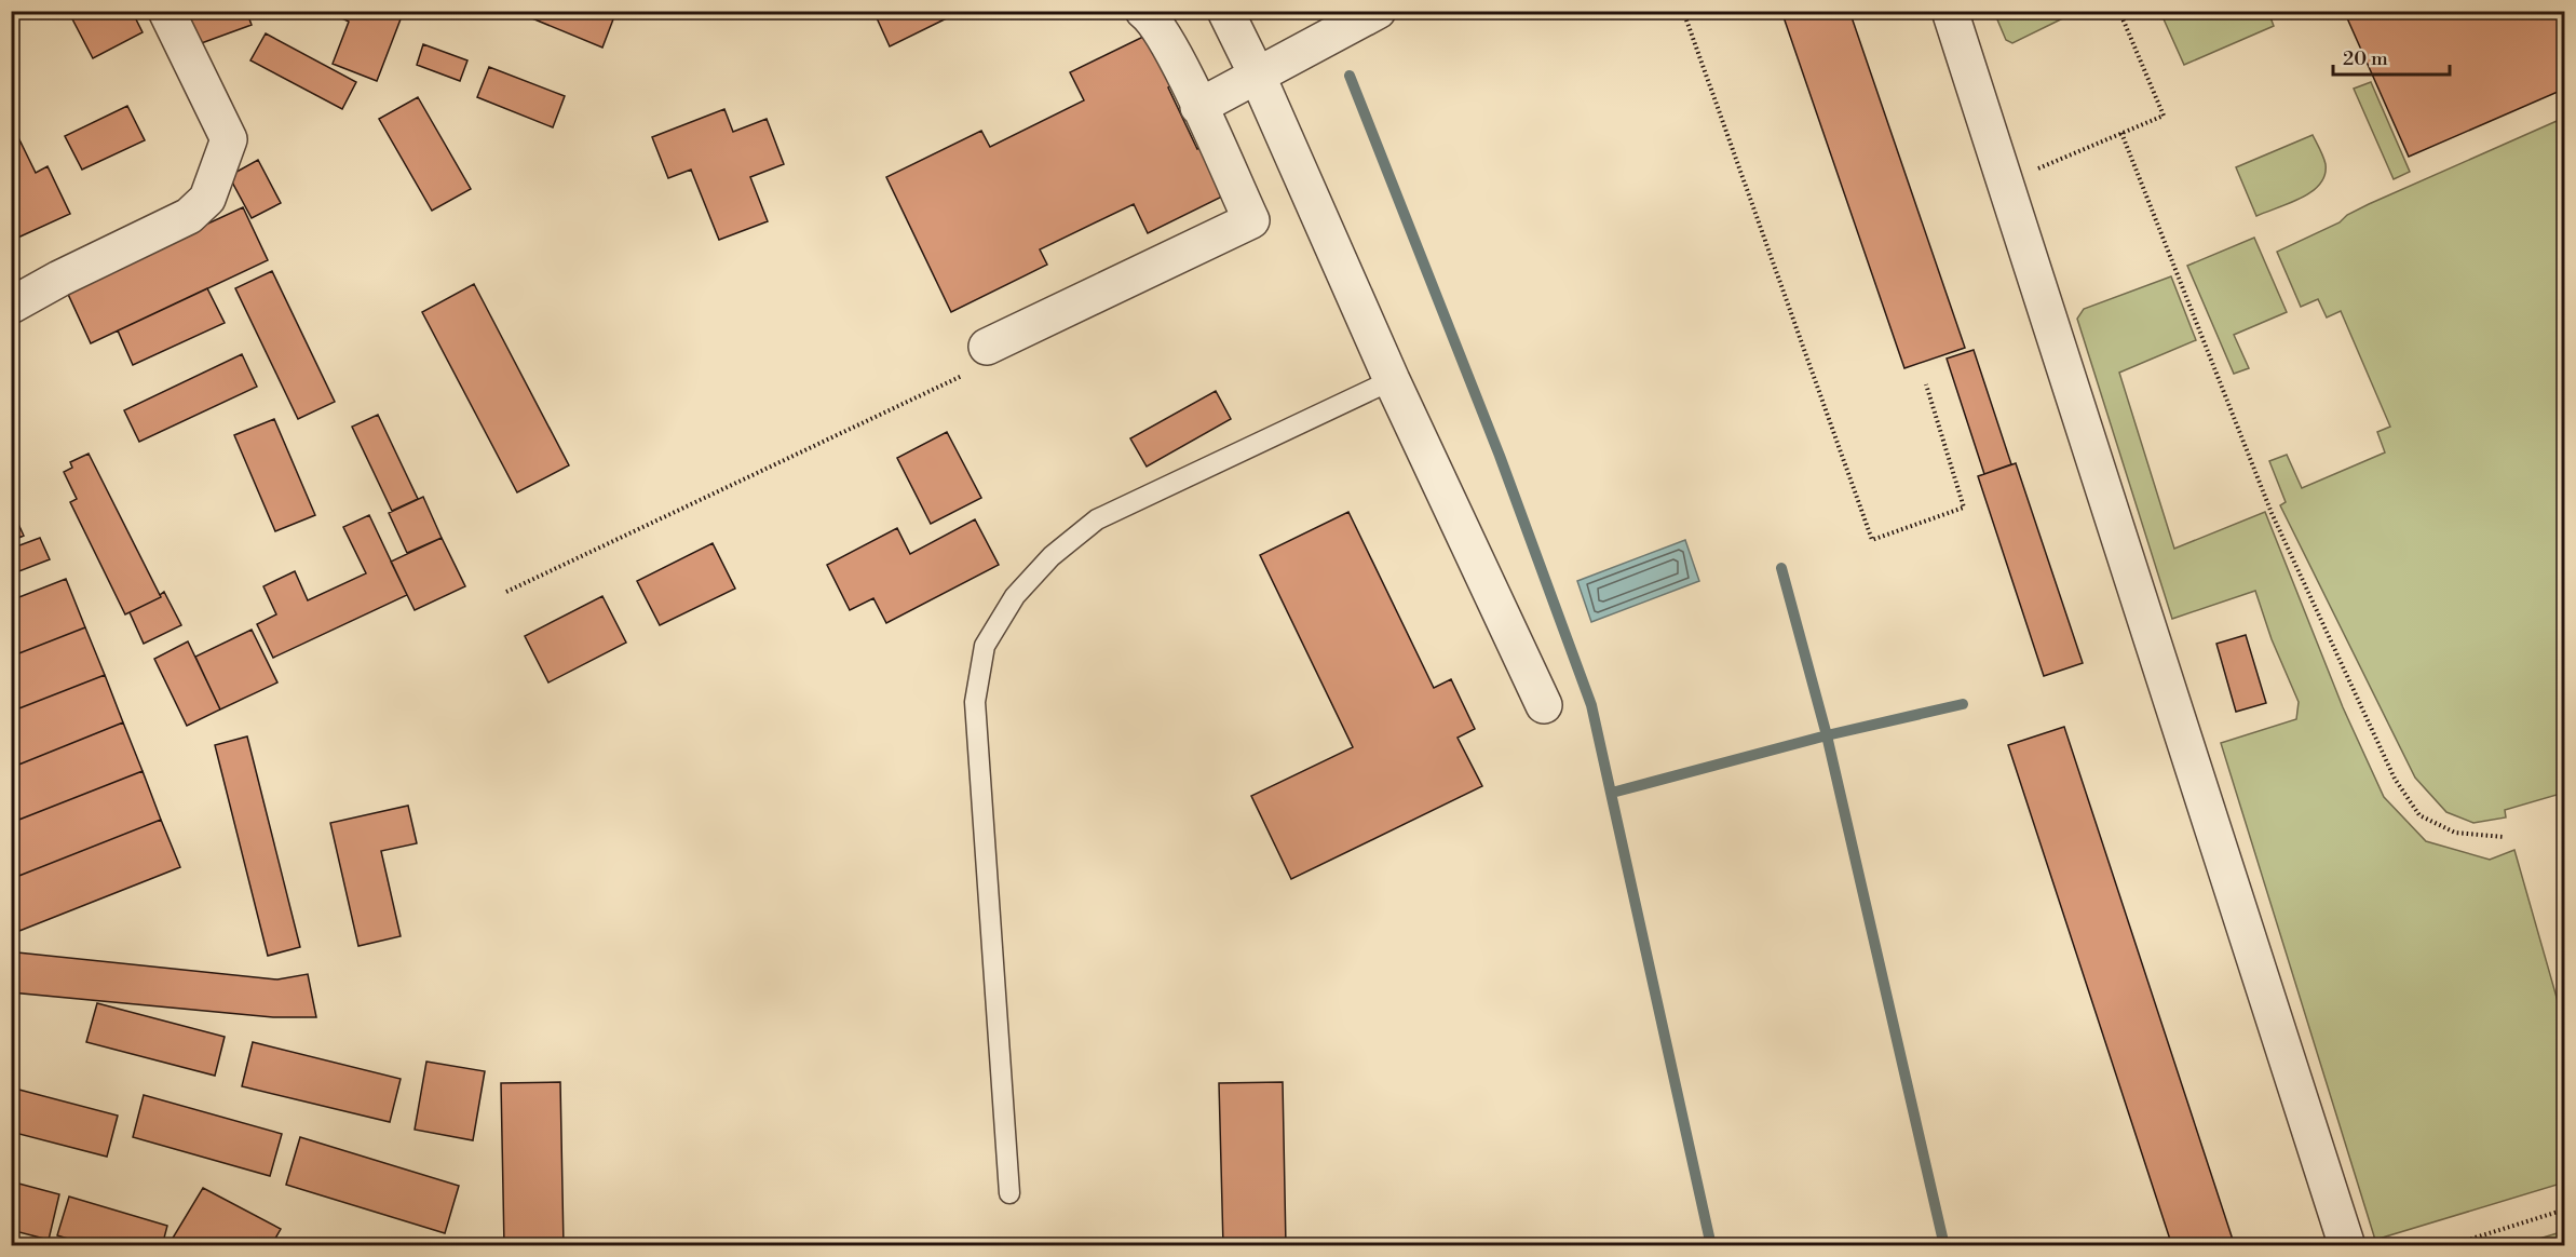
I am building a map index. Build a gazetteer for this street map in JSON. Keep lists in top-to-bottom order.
{
  "scale_bar": "20 m"
}
